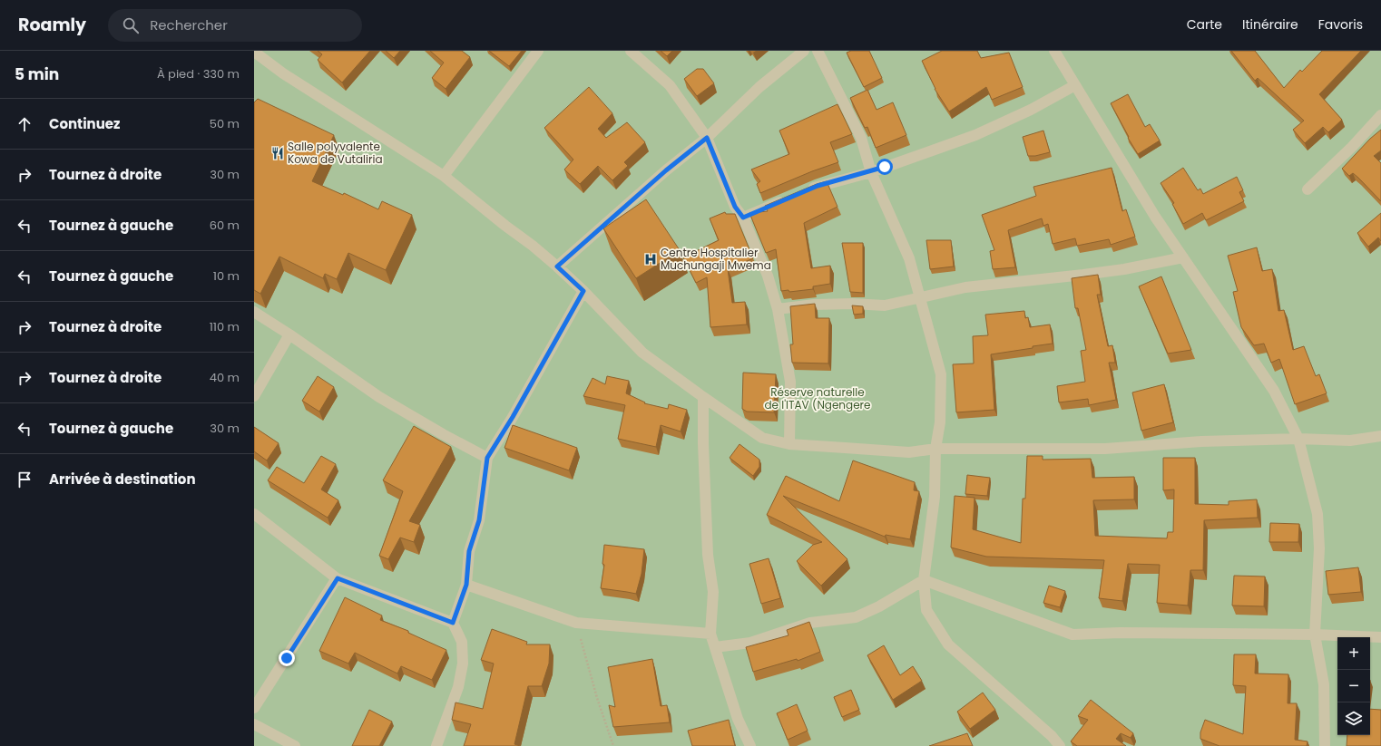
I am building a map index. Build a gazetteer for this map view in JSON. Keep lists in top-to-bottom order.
{
  "parks": ["Réserve naturelle de l'ITAV (Ngengere"],
  "places": {
    "restaurant": ["Salle polyvalente Kowa de Vutaliria"],
    "hospital": ["Centre Hospitalier Muchungaji Mwema"]
  },
  "page": {
    "header": "Roamly",
    "search": "Rechercher",
    "nav": ["Carte", "Itinéraire", "Favoris"],
    "heading": ["5 min", "À pied · 330 m"],
    "list": [
      ["Continuez", "50 m"],
      ["Tournez à droite", "30 m"],
      ["Tournez à gauche", "60 m"],
      ["Tournez à gauche", "10 m"],
      ["Tournez à droite", "110 m"],
      ["Tournez à droite", "40 m"],
      ["Tournez à gauche", "30 m"],
      "Arrivée à destination"
    ],
    "map_buttons": ["+", "−"]
  }
}
